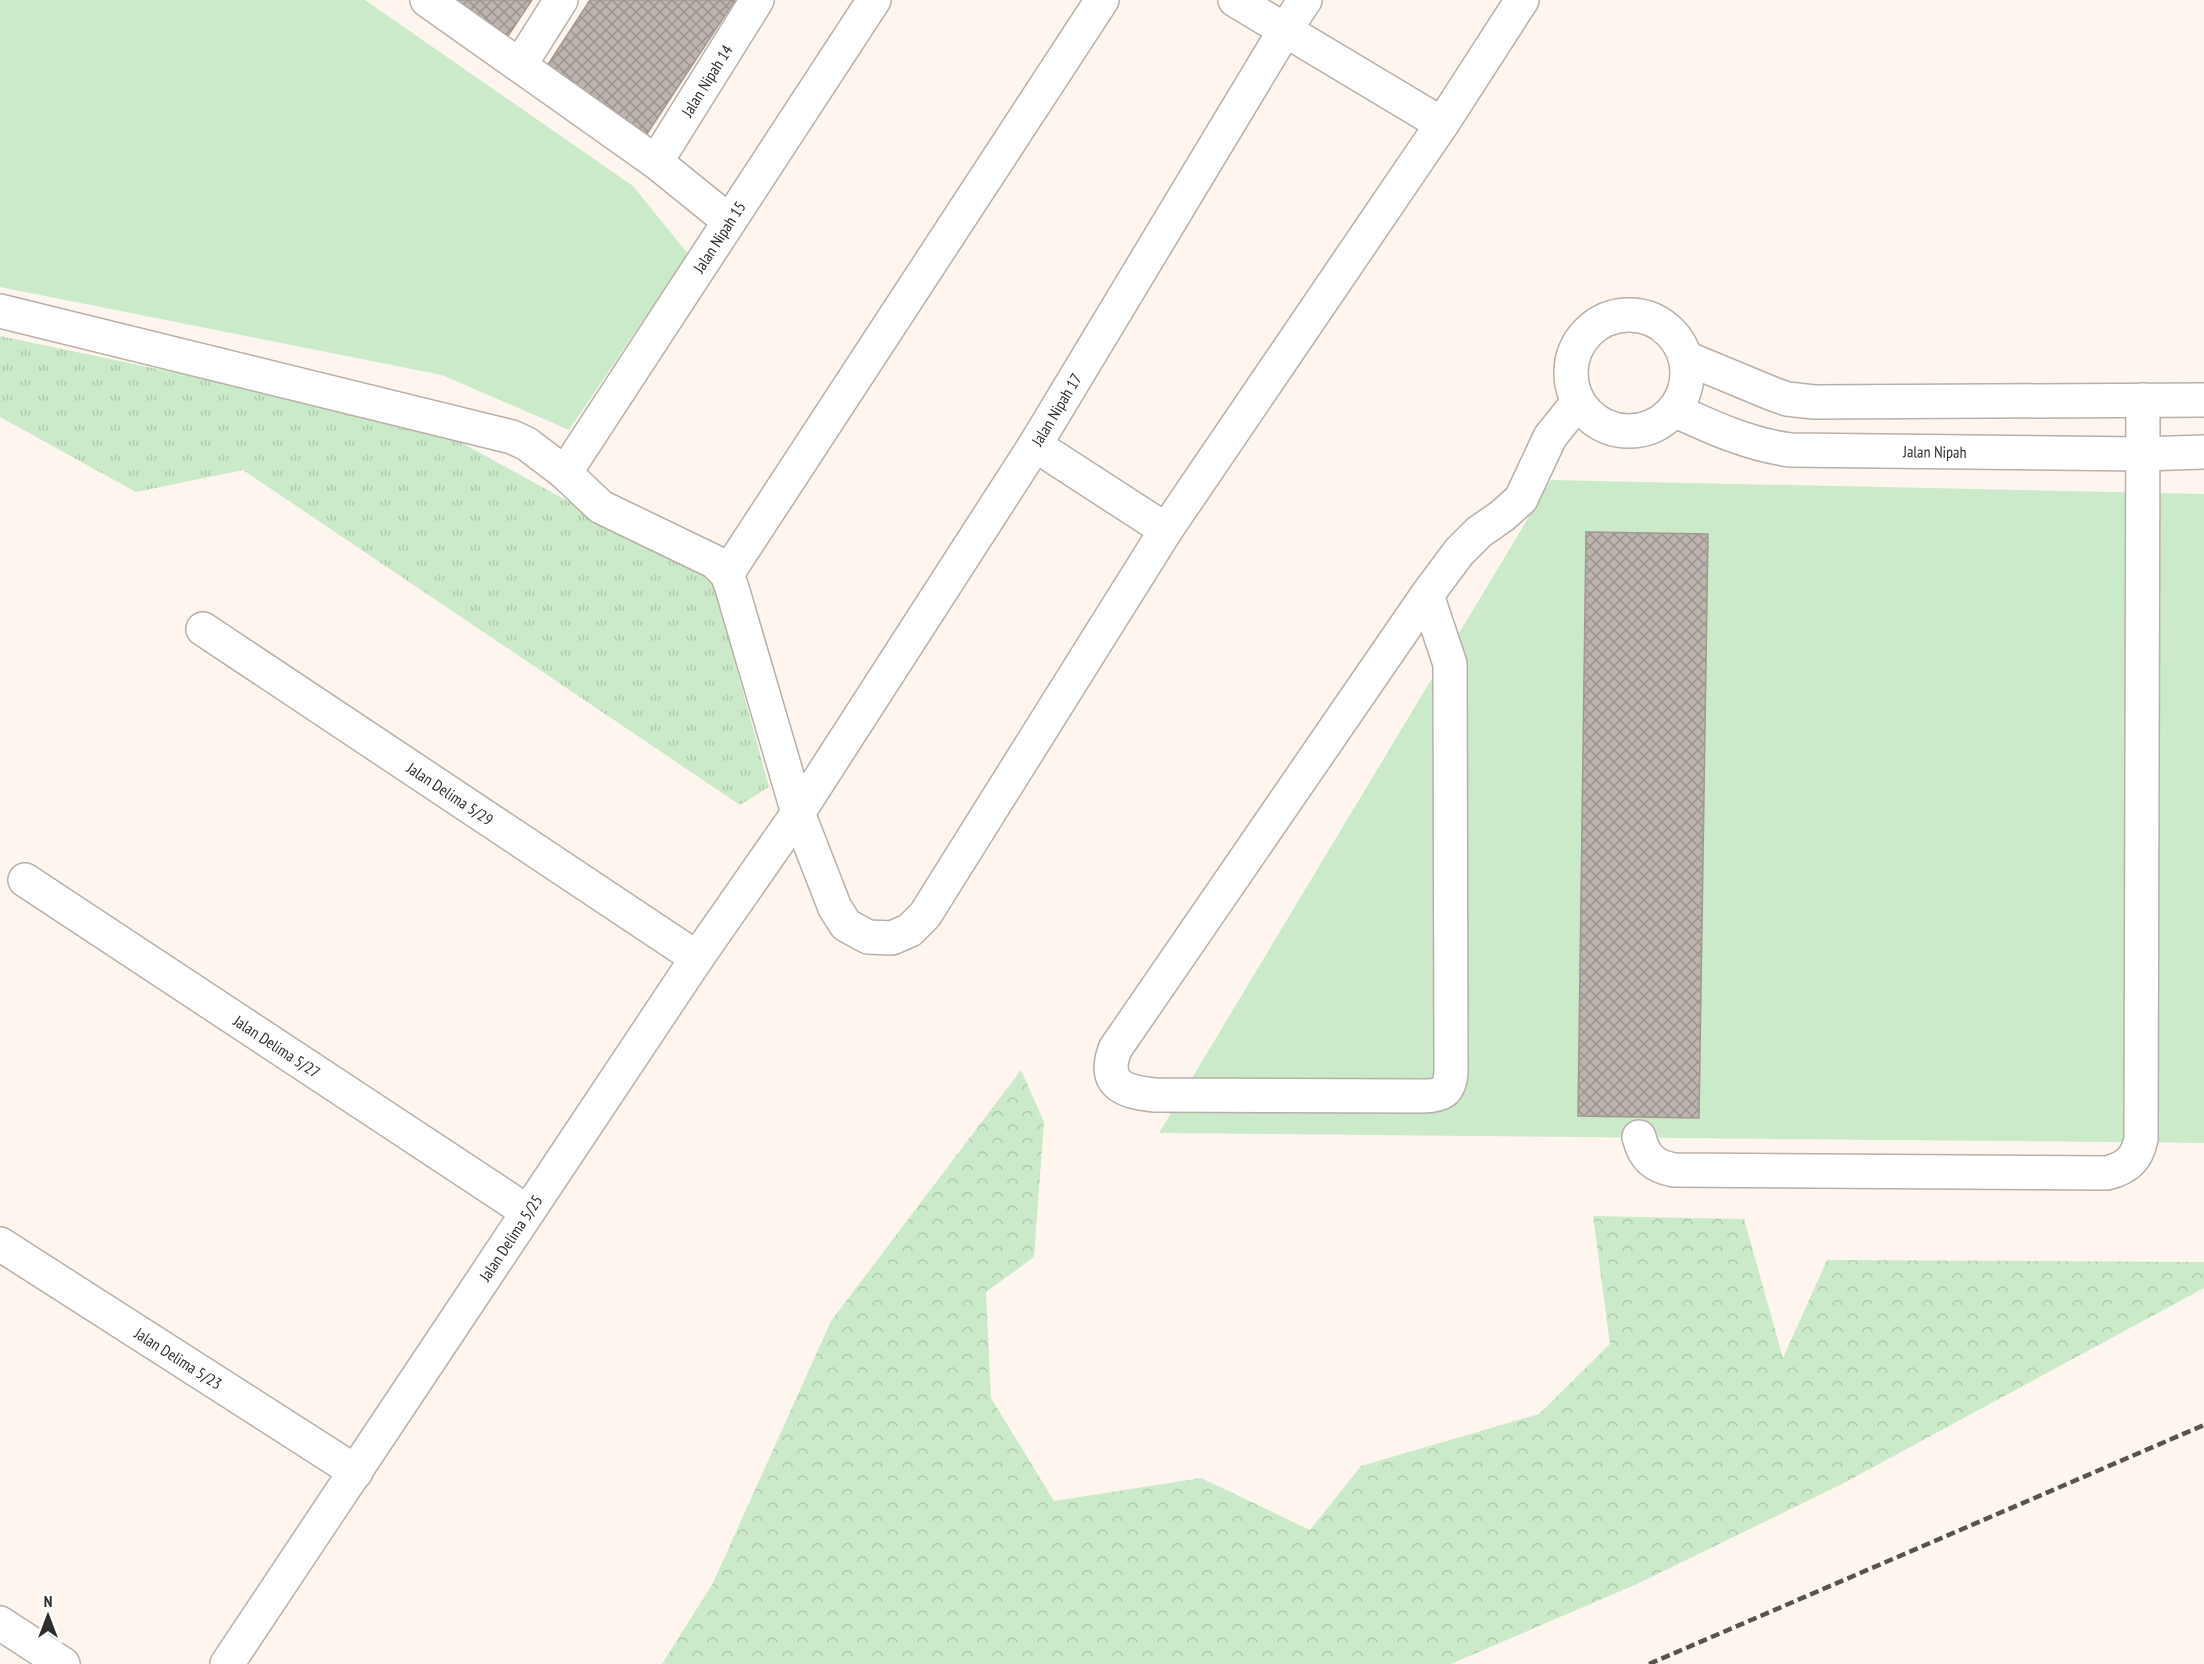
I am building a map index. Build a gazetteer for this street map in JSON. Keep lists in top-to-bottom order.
{
  "streets": {
    "street": [
      "Jalan Nipah 14",
      "Jalan Nipah 15",
      "Jalan Nipah 17",
      "Jalan Nipah",
      "Jalan Delima 5/29",
      "Jalan Delima 5/27",
      "Jalan Delima 5/25",
      "Jalan Delima 5/23"
    ]
  },
  "crossings": [
    ["Jalan Nipah 17", "Jalan Delima 5/25"],
    ["Jalan Delima 5/29", "Jalan Delima 5/25"],
    ["Jalan Delima 5/27", "Jalan Delima 5/25"],
    ["Jalan Delima 5/25", "Jalan Delima 5/23"]
  ],
  "north": "top"
}
